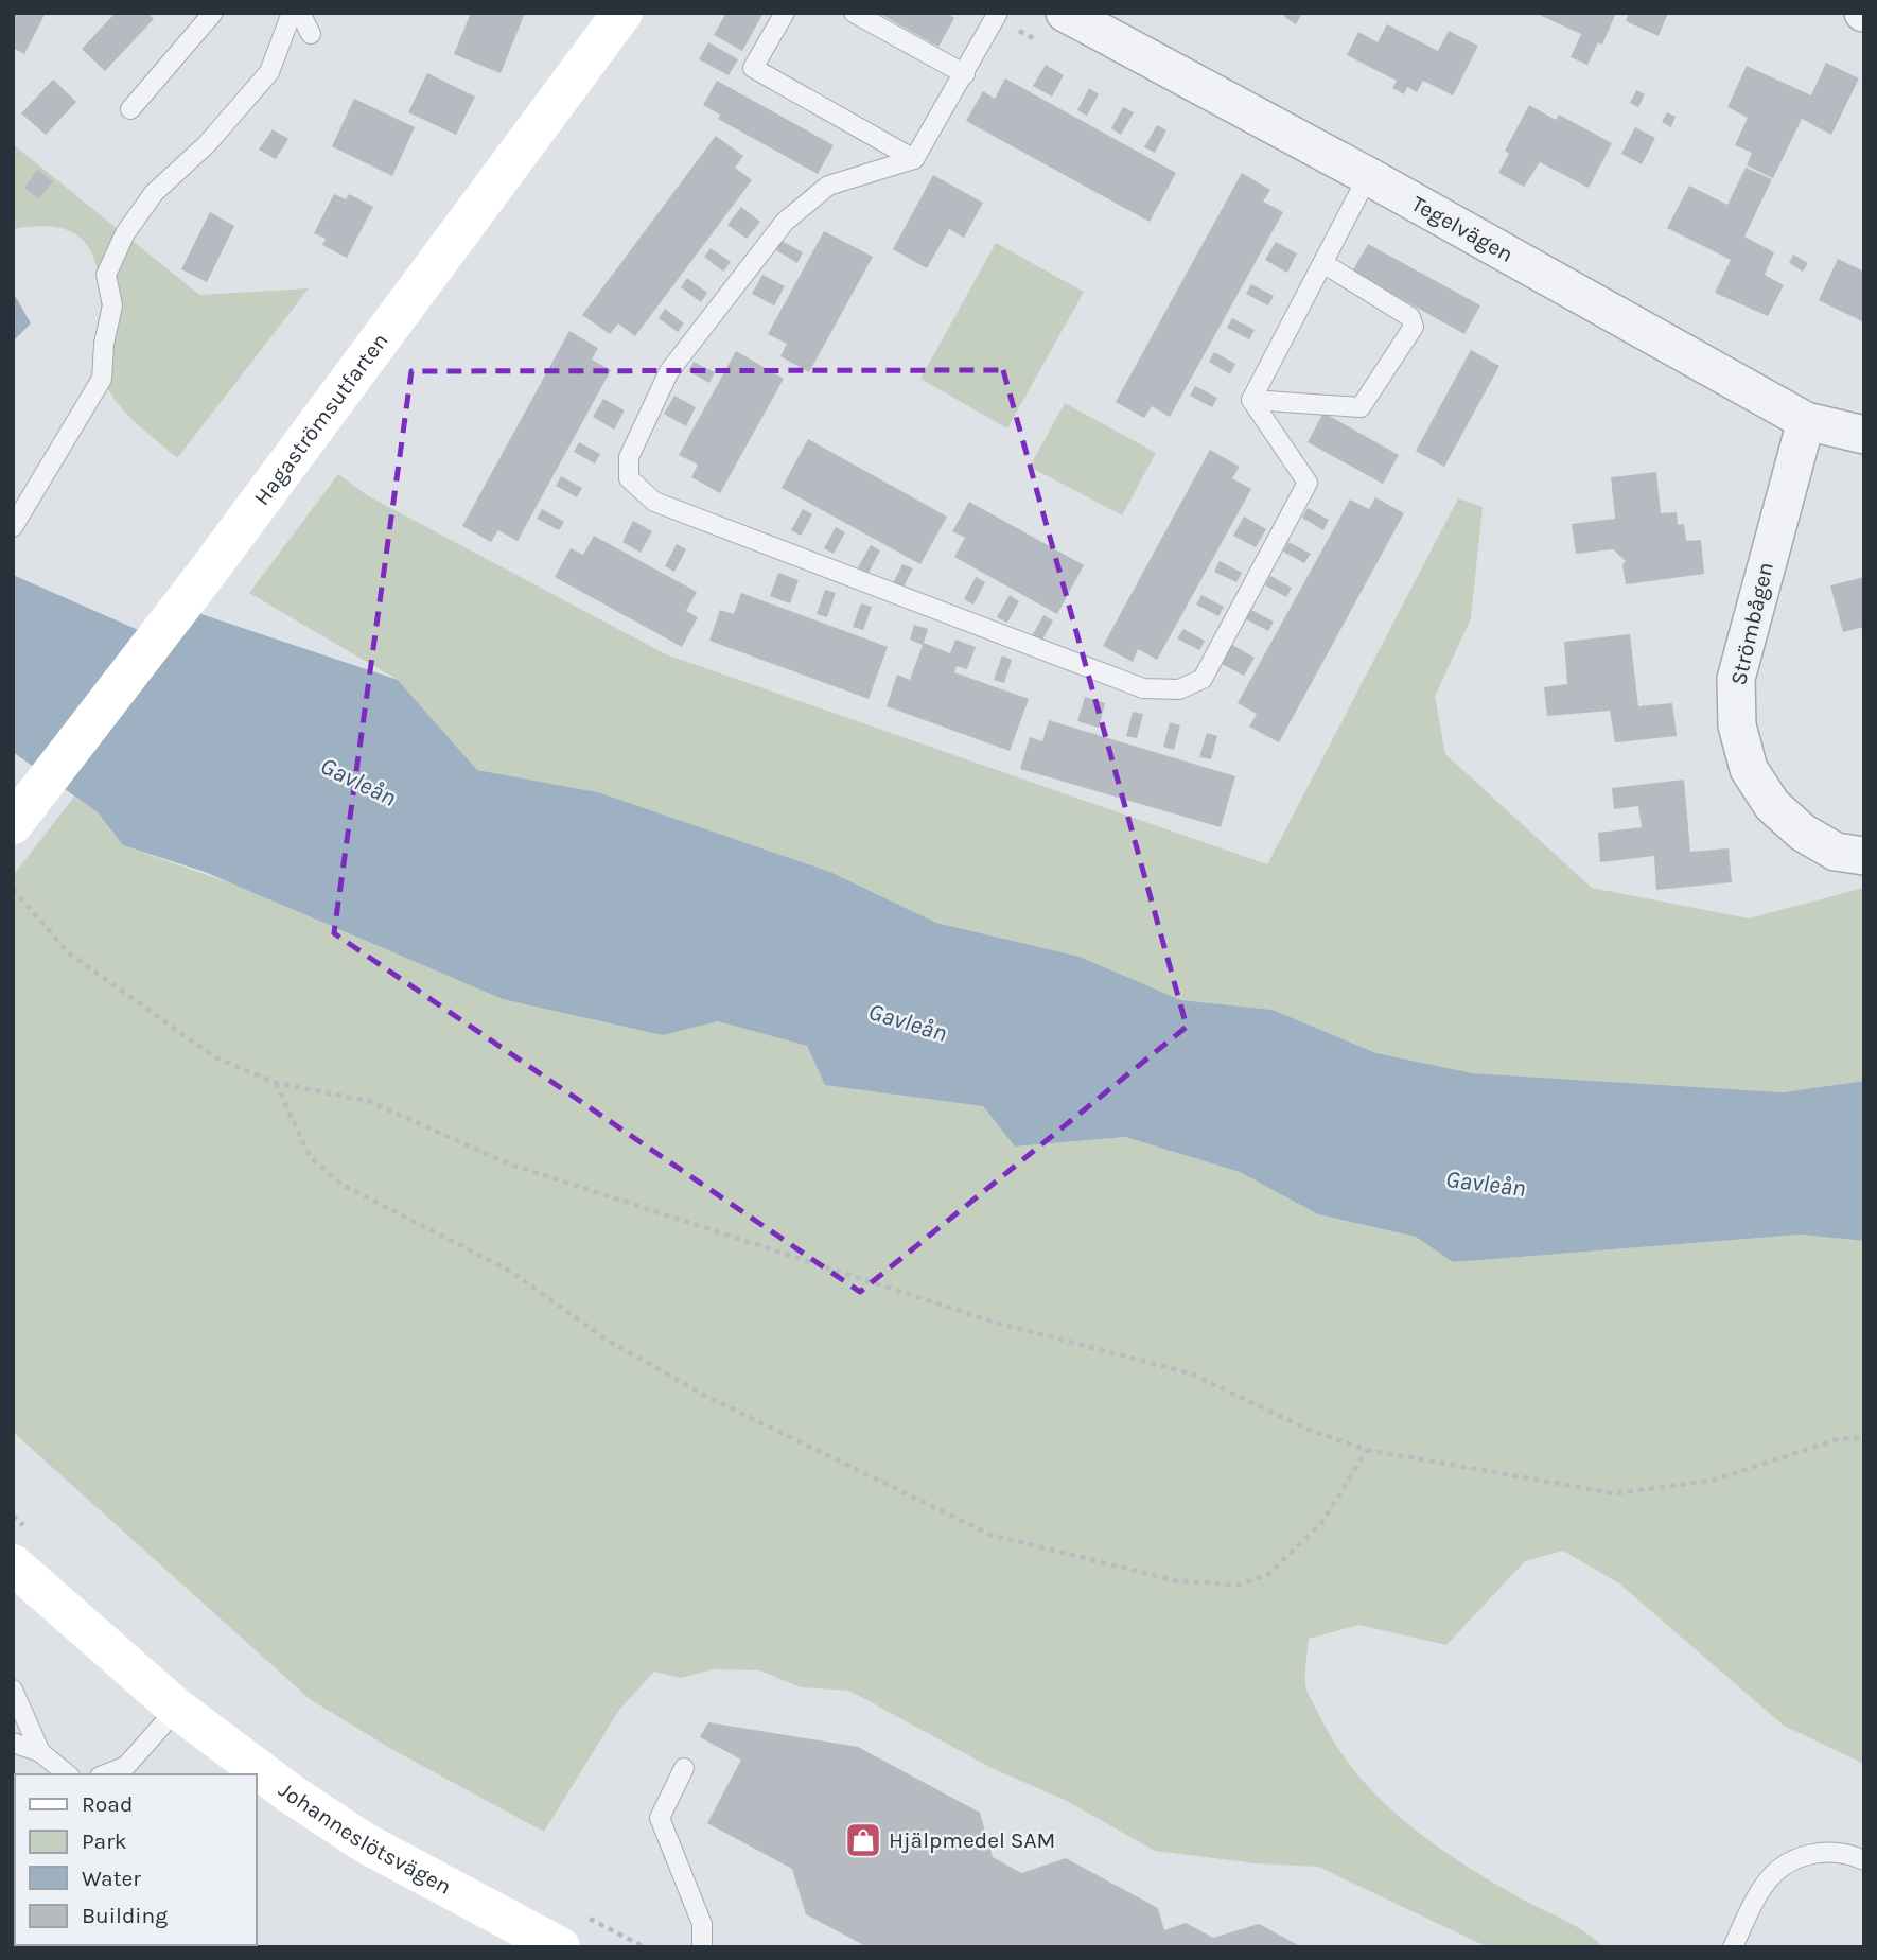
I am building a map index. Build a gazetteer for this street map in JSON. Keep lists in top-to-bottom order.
{
  "streets": {
    "street": [
      "Tegelvägen",
      "Hagaströmsutfarten",
      "Strömbågen",
      "Johanneslötsvägen"
    ]
  },
  "crossings": [
    ["Tegelvägen", "Strömbågen"]
  ],
  "water": ["Gavleån"],
  "places": {
    "shop": ["Hjälpmedel SAM"]
  },
  "legend": [
    "Road",
    "Park",
    "Water",
    "Building"
  ]
}
